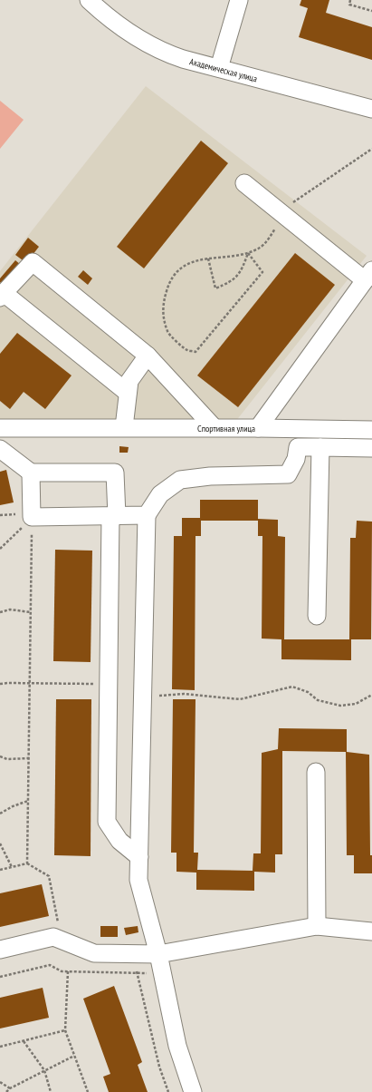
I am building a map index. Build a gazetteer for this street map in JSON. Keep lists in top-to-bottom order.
{
  "streets": {
    "street": ["Академическая улица", "Спортивная улица"]
  }
}
